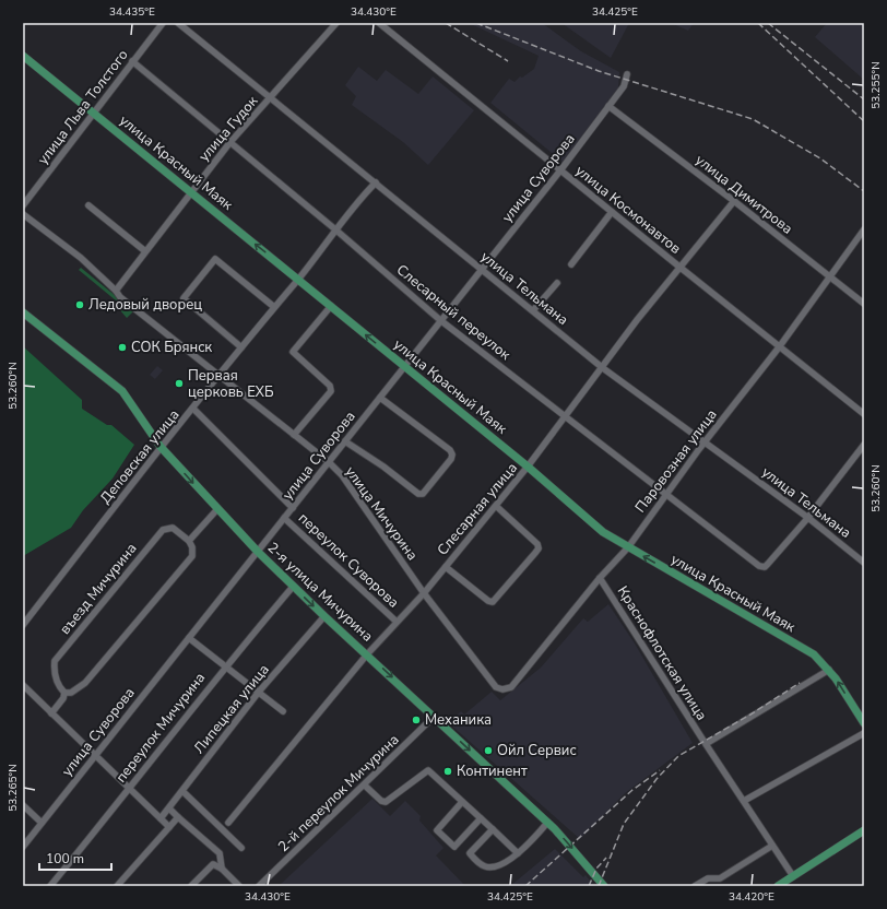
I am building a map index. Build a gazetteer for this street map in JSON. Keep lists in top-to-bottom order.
{
  "streets": {
    "main road": ["улица Красный Маяк", "2-я улица Мичурина"],
    "street": [
      "улица Льва Толстого",
      "улица Гудок",
      "улица Суворова",
      "улица Димитрова",
      "улица Космонавтов",
      "улица Тельмана",
      "Слесарный переулок",
      "Деповская улица",
      "Паровозная улица",
      "Слесарная улица",
      "улица Мичурина",
      "переулок Суворова",
      "въезд Мичурина",
      "Краснофлотская улица",
      "Липецкая улица",
      "переулок Мичурина",
      "2-й переулок Мичурина"
    ]
  },
  "crossings": [
    ["улица Льва Толстого", "улица Красный Маяк"],
    ["улица Льва Толстого", "Слесарный переулок"],
    ["улица Гудок", "улица Красный Маяк"],
    ["улица Гудок", "улица Тельмана"],
    ["улица Гудок", "Слесарный переулок"],
    ["улица Гудок", "улица Мичурина"],
    ["улица Красный Маяк", "улица Суворова"],
    ["улица Красный Маяк", "Деповская улица"],
    ["улица Красный Маяк", "Паровозная улица"],
    ["улица Красный Маяк", "Слесарная улица"],
    ["улица Суворова", "улица Димитрова"],
    ["улица Суворова", "улица Космонавтов"],
    ["улица Суворова", "улица Тельмана"],
    ["улица Суворова", "Слесарный переулок"],
    ["улица Суворова", "улица Мичурина"],
    ["улица Суворова", "переулок Суворова"],
    ["улица Суворова", "2-я улица Мичурина"],
    ["улица Димитрова", "Паровозная улица"],
    ["улица Димитрова", "Слесарная улица"],
    ["улица Космонавтов", "Паровозная улица"],
    ["улица Космонавтов", "Слесарная улица"],
    ["улица Тельмана", "Слесарный переулок"],
    ["улица Тельмана", "Деповская улица"],
    ["улица Тельмана", "Паровозная улица"],
    ["улица Тельмана", "Слесарная улица"],
    ["Слесарный переулок", "Деповская улица"],
    ["Слесарный переулок", "Паровозная улица"],
    ["Слесарный переулок", "Слесарная улица"],
    ["Деповская улица", "улица Мичурина"],
    ["Деповская улица", "переулок Суворова"],
    ["Деповская улица", "2-я улица Мичурина"],
    ["Паровозная улица", "улица Мичурина"],
    ["Паровозная улица", "Краснофлотская улица"],
    ["Слесарная улица", "улица Мичурина"],
    ["Слесарная улица", "переулок Суворова"],
    ["Слесарная улица", "2-я улица Мичурина"],
    ["2-я улица Мичурина", "Липецкая улица"],
    ["2-я улица Мичурина", "переулок Мичурина"],
    ["2-я улица Мичурина", "2-й переулок Мичурина"]
  ],
  "one_way": ["улица Красный Маяк", "2-я улица Мичурина"],
  "places": [
    "Ледовый дворец",
    "СОК Брянск",
    "Первая церковь ЕХБ",
    "Механика",
    "Ойл Сервис",
    "Континент"
  ],
  "scale_bar": "100 m",
  "coordinates": [
    "34.435°E",
    "34.430°E",
    "34.425°E",
    "53.255°N",
    "53.260°N",
    "53.265°N",
    "34.420°E"
  ]
}
